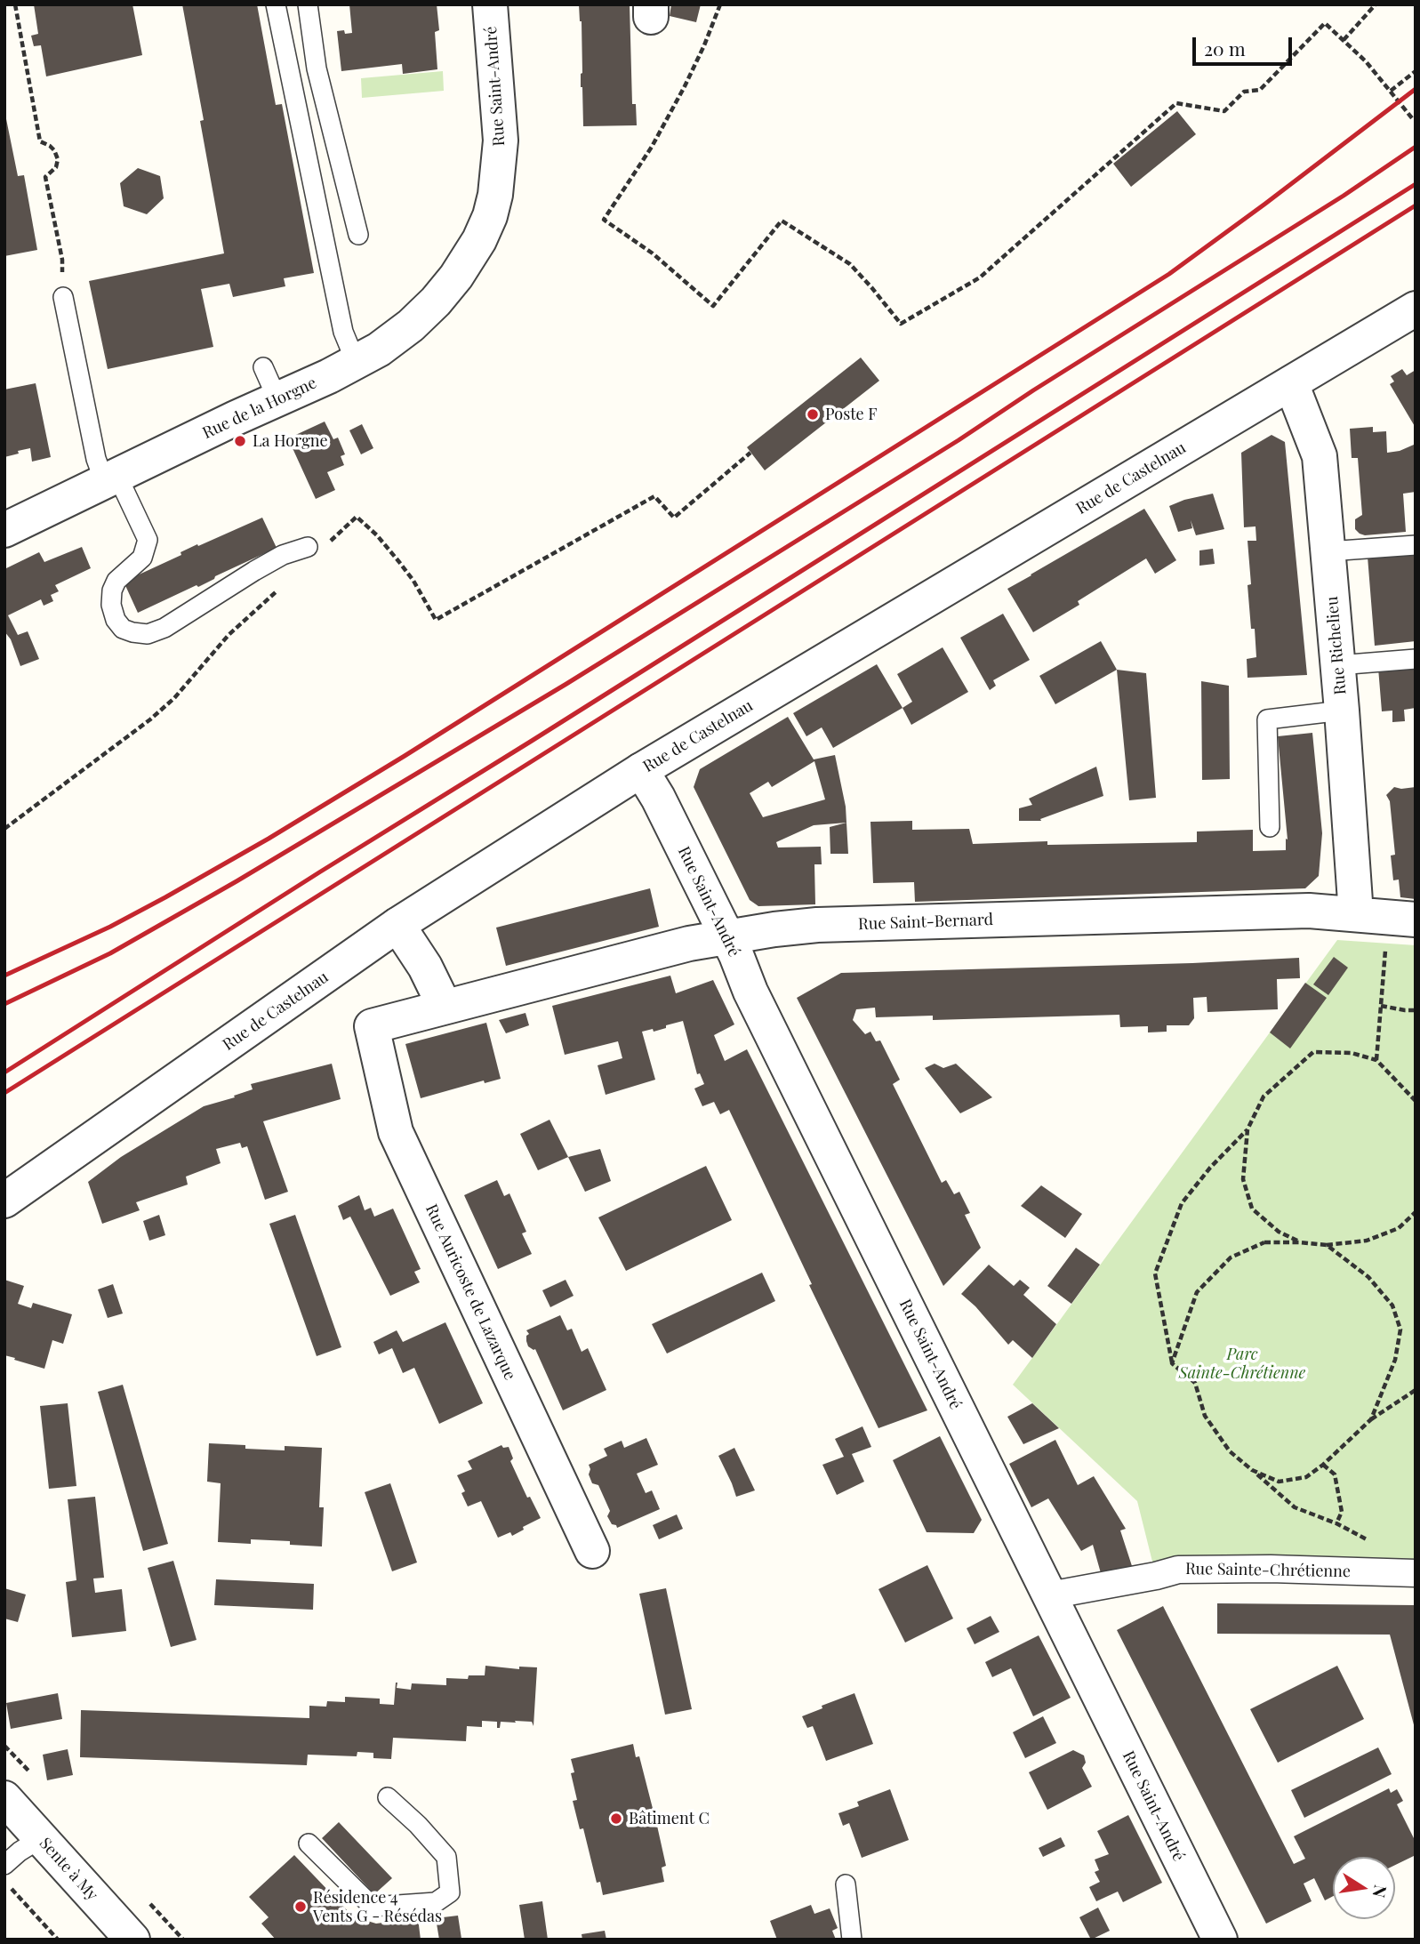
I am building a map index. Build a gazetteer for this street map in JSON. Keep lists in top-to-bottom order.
{
  "streets": {
    "street": [
      "Rue Saint-André",
      "Rue de la Horgne",
      "Rue de Castelnau",
      "Rue Richelieu",
      "Rue Saint-Bernard",
      "Rue Auricoste de Lazarque",
      "Rue Sainte-Chrétienne",
      "Sente à My"
    ]
  },
  "crossings": [
    ["Rue Saint-André", "Rue de la Horgne"],
    ["Rue Saint-André", "Rue de Castelnau"],
    ["Rue Saint-André", "Rue Saint-Bernard"],
    ["Rue Saint-André", "Rue Sainte-Chrétienne"],
    ["Rue de Castelnau", "Rue Richelieu"],
    ["Rue Richelieu", "Rue Saint-Bernard"],
    ["Rue Saint-Bernard", "Rue Auricoste de Lazarque"]
  ],
  "parks": ["Parc Sainte-Chrétienne"],
  "places": [
    "Poste F",
    "La Horgne",
    "Bâtiment C",
    "Résidence 4 Vents G - Résédas"
  ],
  "scale_bar": "20 m",
  "north": "right"
}
